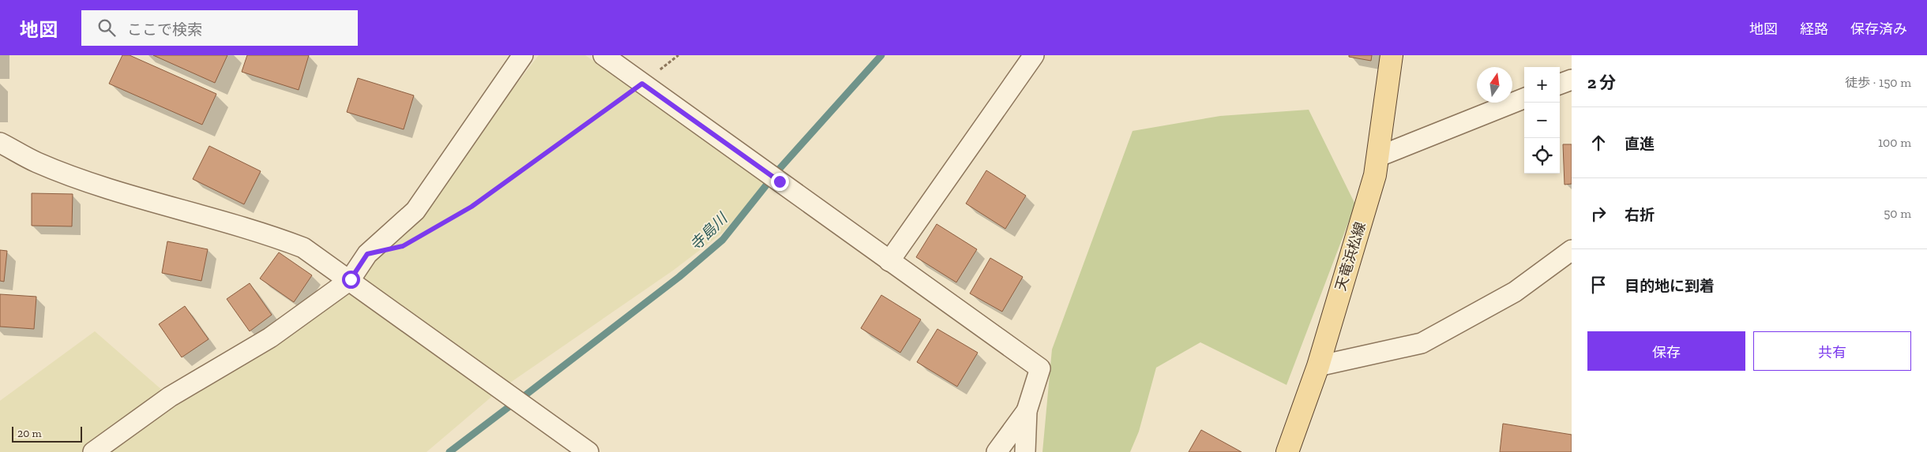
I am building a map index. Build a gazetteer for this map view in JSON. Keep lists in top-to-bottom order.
{
  "streets": {
    "main road": ["天竜浜松線"]
  },
  "water": ["寺島川"],
  "scale_bar": "20 m",
  "north": "top",
  "page": {
    "header": "地図",
    "search": "ここで検索",
    "nav": ["地図", "経路", "保存済み"],
    "heading": ["2 分", "徒歩 · 150 m"],
    "map_buttons": ["+", "−"],
    "list": [
      ["直進", "100 m"],
      ["右折", "50 m"],
      "目的地に到着"
    ],
    "buttons": ["保存", "共有"],
    "scale": "20 m"
  }
}
